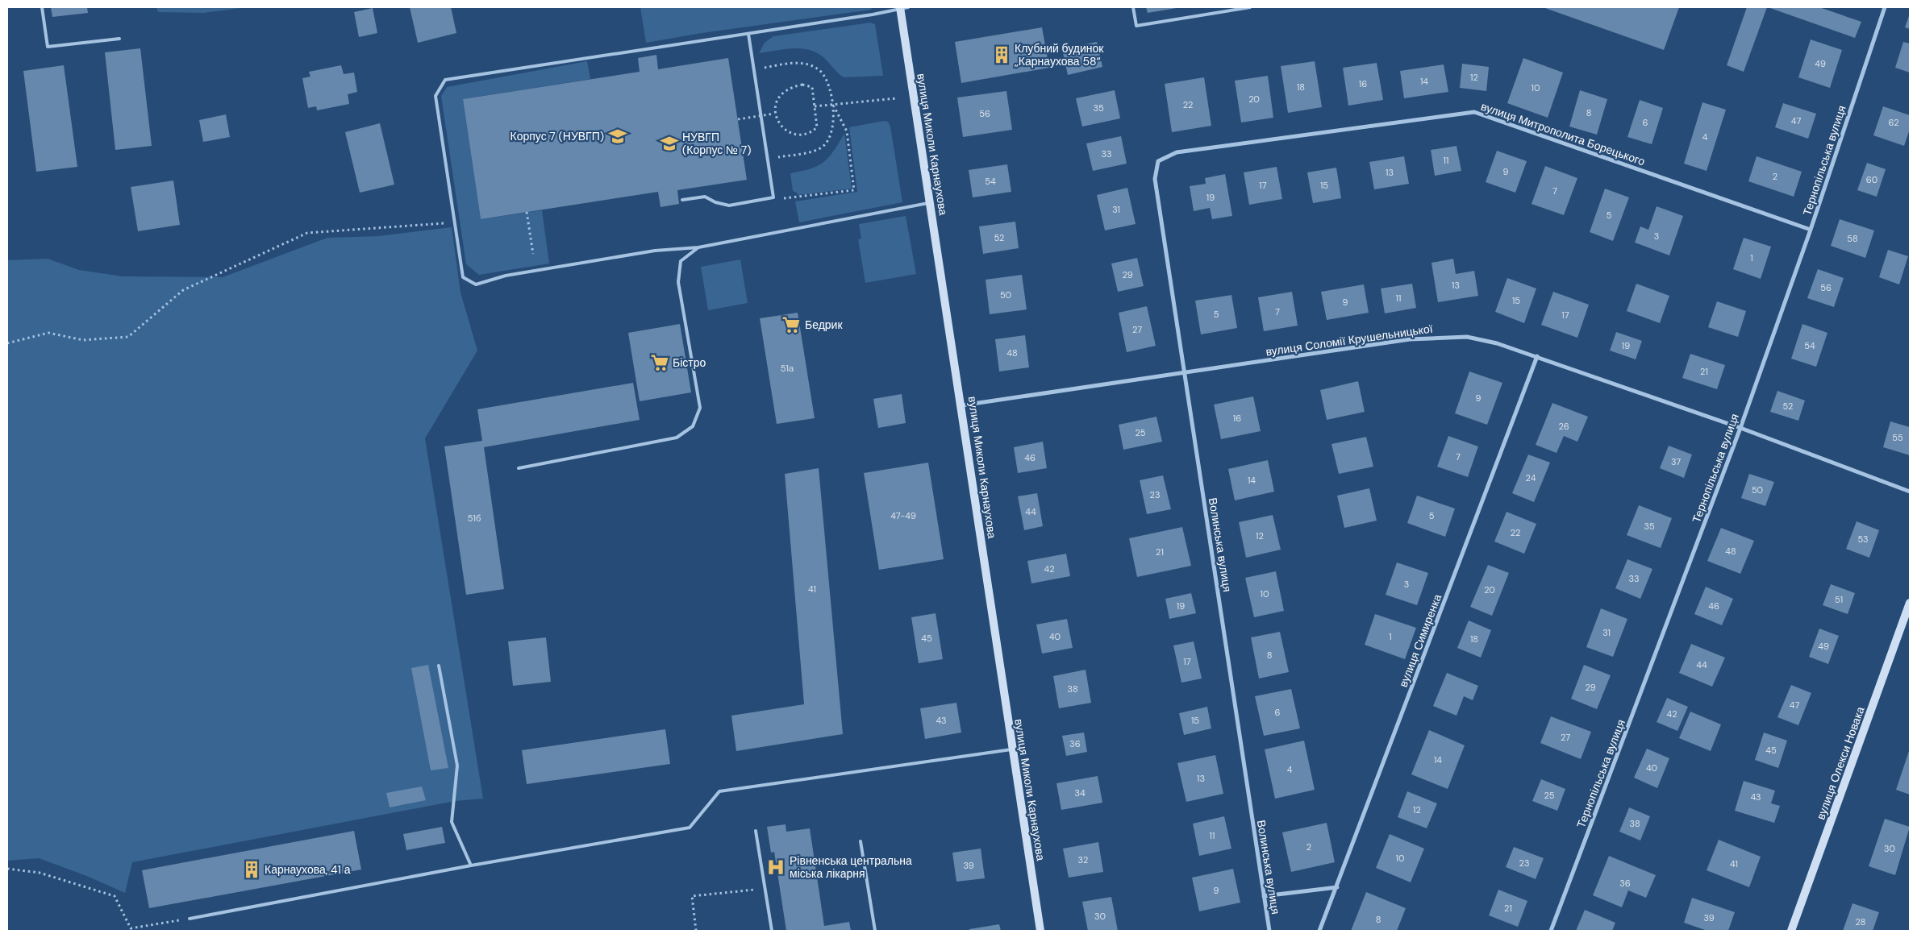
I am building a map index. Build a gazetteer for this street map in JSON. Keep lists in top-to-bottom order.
{
  "streets": {
    "main road": ["вулиця Миколи Карнаухова", "вулиця Олекси Новака"],
    "street": [
      "вулиця Митрополита Борецького",
      "Тернопільська вулиця",
      "вулиця Соломії Крушельницької",
      "Волинська вулиця",
      "вулиця Симиренка"
    ]
  },
  "crossings": [
    ["вулиця Митрополита Борецького", "Тернопільська вулиця"],
    ["вулиця Митрополита Борецького", "Волинська вулиця"],
    ["вулиця Миколи Карнаухова", "вулиця Соломії Крушельницької"],
    ["Тернопільська вулиця", "вулиця Соломії Крушельницької"],
    ["вулиця Соломії Крушельницької", "Волинська вулиця"],
    ["вулиця Соломії Крушельницької", "вулиця Симиренка"]
  ],
  "places": {
    "building": ["Клубний будинок „Карнаухова 58“", "Карнаухова, 41 а"],
    "school or university": ["Корпус 7 (НУВГП)", "НУВГП (Корпус № 7)"],
    "supermarket": ["Бедрик", "Бістро"],
    "hospital": ["Рівненська центральна міська лікарня"]
  },
  "house_numbers": [
    "49",
    "12",
    "14",
    "16",
    "18",
    "10",
    "20",
    "22",
    "35",
    "8",
    "56",
    "47",
    "6",
    "62",
    "4",
    "33",
    "11",
    "9",
    "13",
    "2",
    "60",
    "54",
    "17",
    "15",
    "7",
    "19",
    "31",
    "5",
    "3",
    "52",
    "58",
    "1",
    "29",
    "13",
    "56",
    "50",
    "11",
    "15",
    "9",
    "7",
    "5",
    "17",
    "27",
    "19",
    "54",
    "48",
    "51а",
    "21",
    "9",
    "52",
    "16",
    "26",
    "25",
    "55",
    "7",
    "46",
    "37",
    "24",
    "14",
    "50",
    "23",
    "44",
    "47-49",
    "5",
    "51б",
    "35",
    "22",
    "12",
    "53",
    "48",
    "21",
    "42",
    "33",
    "3",
    "41",
    "20",
    "10",
    "51",
    "19",
    "46",
    "31",
    "40",
    "1",
    "45",
    "18",
    "49",
    "8",
    "17",
    "44",
    "29",
    "38",
    "47",
    "6",
    "42",
    "43",
    "15",
    "27",
    "36",
    "45",
    "14",
    "40",
    "4",
    "13",
    "34",
    "25",
    "43",
    "12",
    "38",
    "11",
    "2",
    "30",
    "10",
    "32",
    "23",
    "41",
    "39",
    "36",
    "9",
    "21",
    "30",
    "39",
    "8",
    "28"
  ]
}
